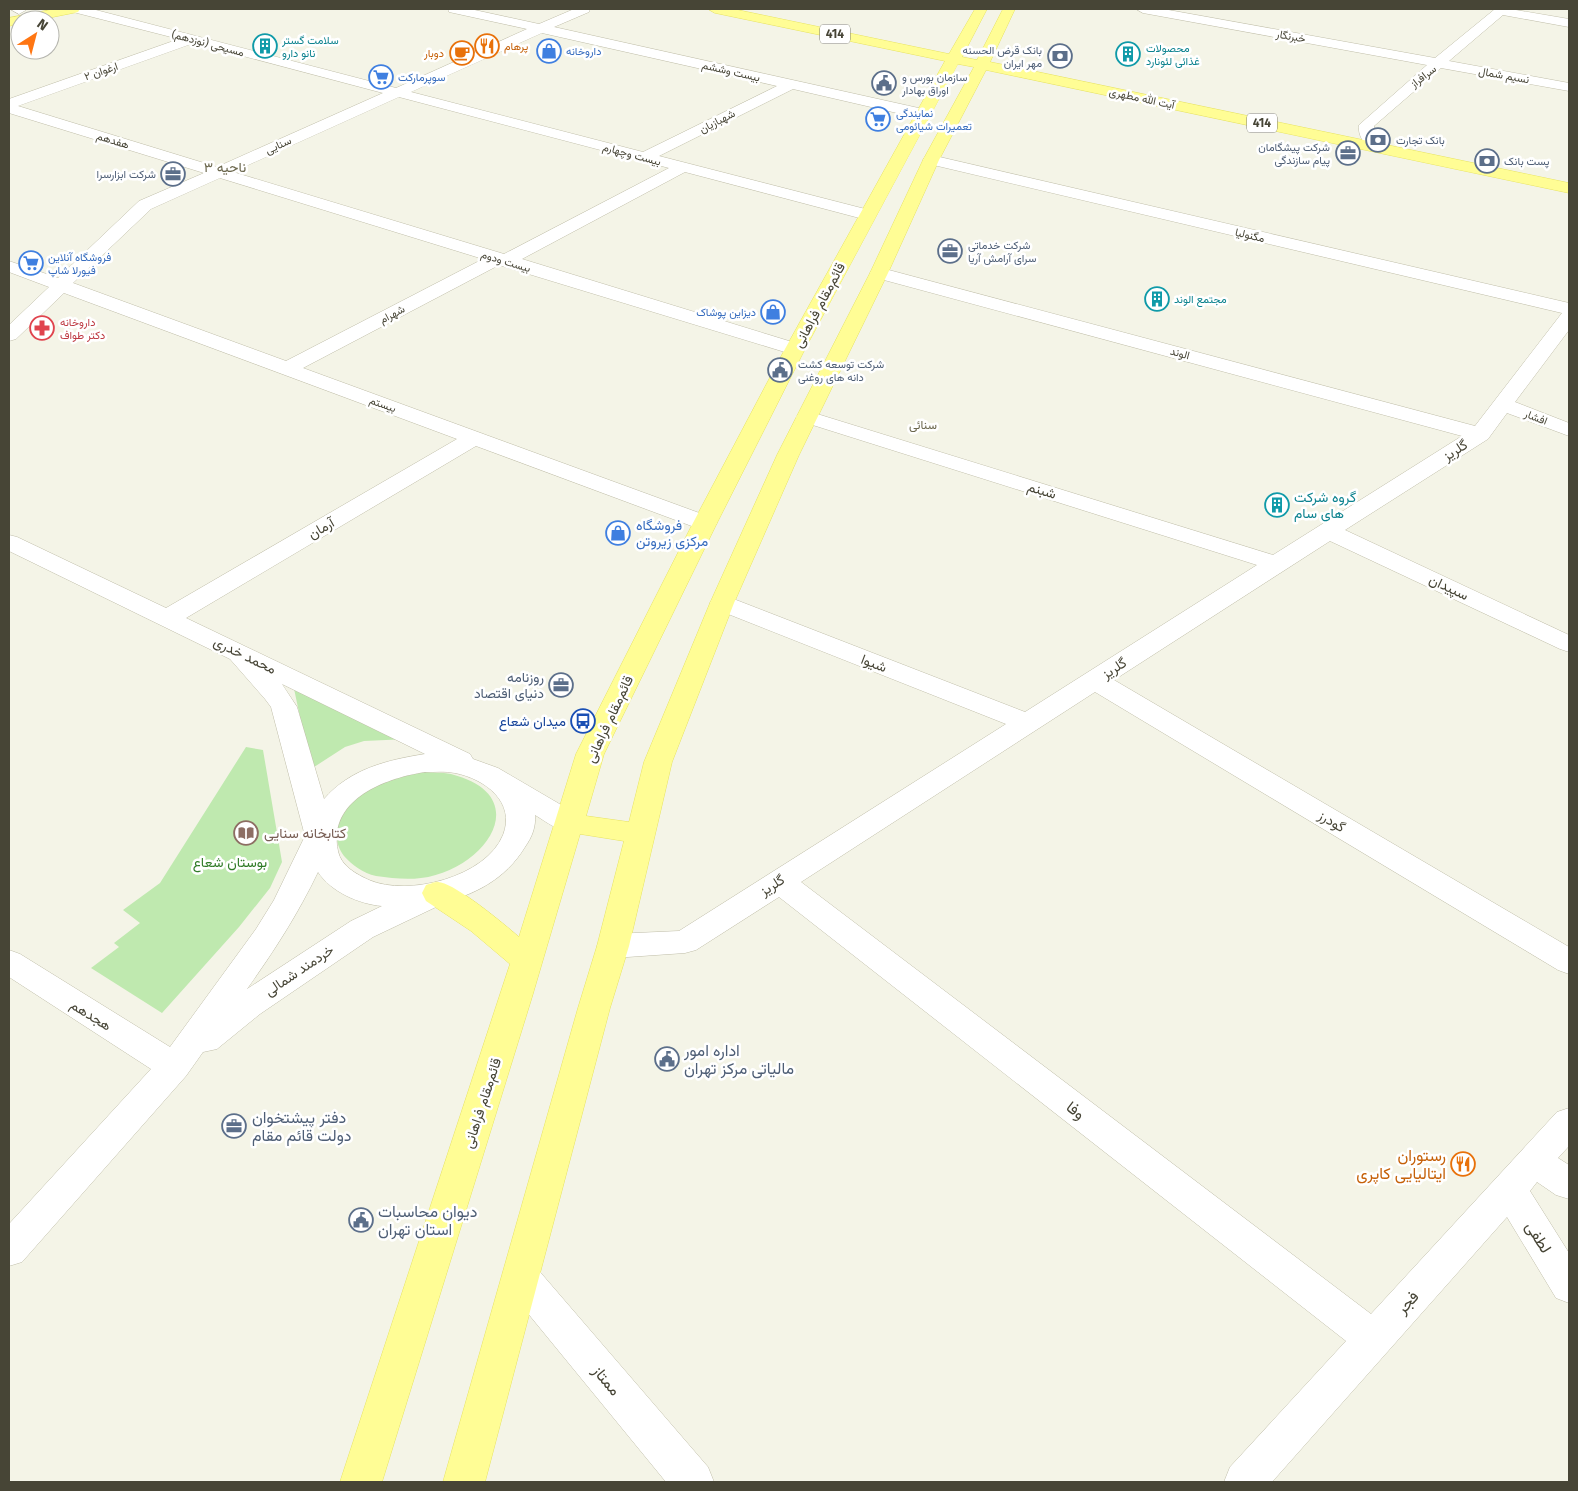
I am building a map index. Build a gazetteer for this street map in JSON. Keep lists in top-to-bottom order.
{
  "streets": {
    "main road": ["414", "آیت الله مطهری", "قائم‌مقام فراهانی"],
    "street": [
      "خبرنگار",
      "مسیحی (نوزدهم)",
      "ارغوان ۲",
      "بیست وششم",
      "نسیم شمال",
      "سرافراز",
      "شهبازیان",
      "هفدهم",
      "سنایی",
      "بیست وچهارم",
      "مگنولیا",
      "بیست ودوم",
      "شهرام",
      "الوند",
      "بیستم",
      "افشار",
      "گلریز",
      "شبنم",
      "آرمان",
      "سپیدان",
      "محمد خدری",
      "شیوا",
      "گودرز",
      "خردمند شمالی",
      "هجدهم",
      "وفا",
      "لطفی",
      "فجر",
      "ممتاز"
    ]
  },
  "crossings": [
    ["خبرنگار", "نسیم شمال"],
    ["خبرنگار", "سرافراز"],
    ["مسیحی (نوزدهم)", "ارغوان ۲"],
    ["مسیحی (نوزدهم)", "سنایی"],
    ["مسیحی (نوزدهم)", "بیست وچهارم"],
    ["ارغوان ۲", "هفدهم"],
    ["بیست وششم", "شهبازیان"],
    ["بیست وششم", "سنایی"],
    ["بیست وششم", "قائم‌مقام فراهانی"],
    ["نسیم شمال", "سرافراز"],
    ["سرافراز", "آیت الله مطهری"],
    ["آیت الله مطهری", "قائم‌مقام فراهانی"],
    ["شهبازیان", "بیست وچهارم"],
    ["هفدهم", "سنایی"],
    ["هفدهم", "بیست ودوم"],
    ["سنایی", "بیست وچهارم"],
    ["سنایی", "بیست ودوم"],
    ["سنایی", "بیستم"],
    ["بیست وچهارم", "قائم‌مقام فراهانی"],
    ["بیست وچهارم", "شهرام"],
    ["مگنولیا", "قائم‌مقام فراهانی"],
    ["بیست ودوم", "قائم‌مقام فراهانی"],
    ["بیست ودوم", "شهرام"],
    ["قائم‌مقام فراهانی", "الوند"],
    ["قائم‌مقام فراهانی", "بیستم"],
    ["قائم‌مقام فراهانی", "گلریز"],
    ["قائم‌مقام فراهانی", "شبنم"],
    ["قائم‌مقام فراهانی", "شیوا"],
    ["قائم‌مقام فراهانی", "ممتاز"],
    ["شهرام", "بیستم"],
    ["الوند", "گلریز"],
    ["بیستم", "آرمان"],
    ["افشار", "گلریز"],
    ["گلریز", "شبنم"],
    ["گلریز", "سپیدان"],
    ["گلریز", "شیوا"],
    ["گلریز", "گودرز"],
    ["گلریز", "وفا"],
    ["آرمان", "محمد خدری"],
    ["محمد خدری", "خردمند شمالی"],
    ["خردمند شمالی", "هجدهم"],
    ["وفا", "فجر"],
    ["لطفی", "فجر"]
  ],
  "districts": ["ناحیه ۳", "سنائی"],
  "parks": ["بوستان شعاع"],
  "places": {
    "building": [
      "سلامت گستر نانو دارو",
      "محصولات غذائی لئونارد",
      "مجتمع الوند",
      "گروه شرکت های سام"
    ],
    "restaurant": ["پرهام", "رستوران ایتالیایی کاپری"],
    "shop": ["داروخانه", "دیزاین پوشاک", "فروشگاه مرکزى زیروتن"],
    "cafe": ["دوبار"],
    "bank": ["بانک قرض الحسنه مهر ایران", "بانک تجارت", "پست بانک"],
    "supermarket": ["سوپرمارکت", "نمایندگی تعمیرات شیائومی", "فروشگاه آنلاین فیورلا شاپ"],
    "public building": [
      "سازمان بورس و اوراق بهادار",
      "شرکت توسعه کشت دانه های روغنی",
      "اداره امور مالیاتی مرکز تهران",
      "دیوان محاسبات استان تهران"
    ],
    "office": [
      "شرکت پیشگامان پیام سازندگی",
      "شرکت ابزارسرا",
      "شرکت خدماتی سرای آرامش آریا",
      "روزنامه دنیای اقتصاد",
      "دفتر پیشتخوان دولت قائم مقام"
    ],
    "pharmacy": ["داروخانه دکتر طواف"],
    "bus stop": ["میدان شعاع"],
    "library": ["كتابخانه سنایی"]
  },
  "north": "top right"
}
